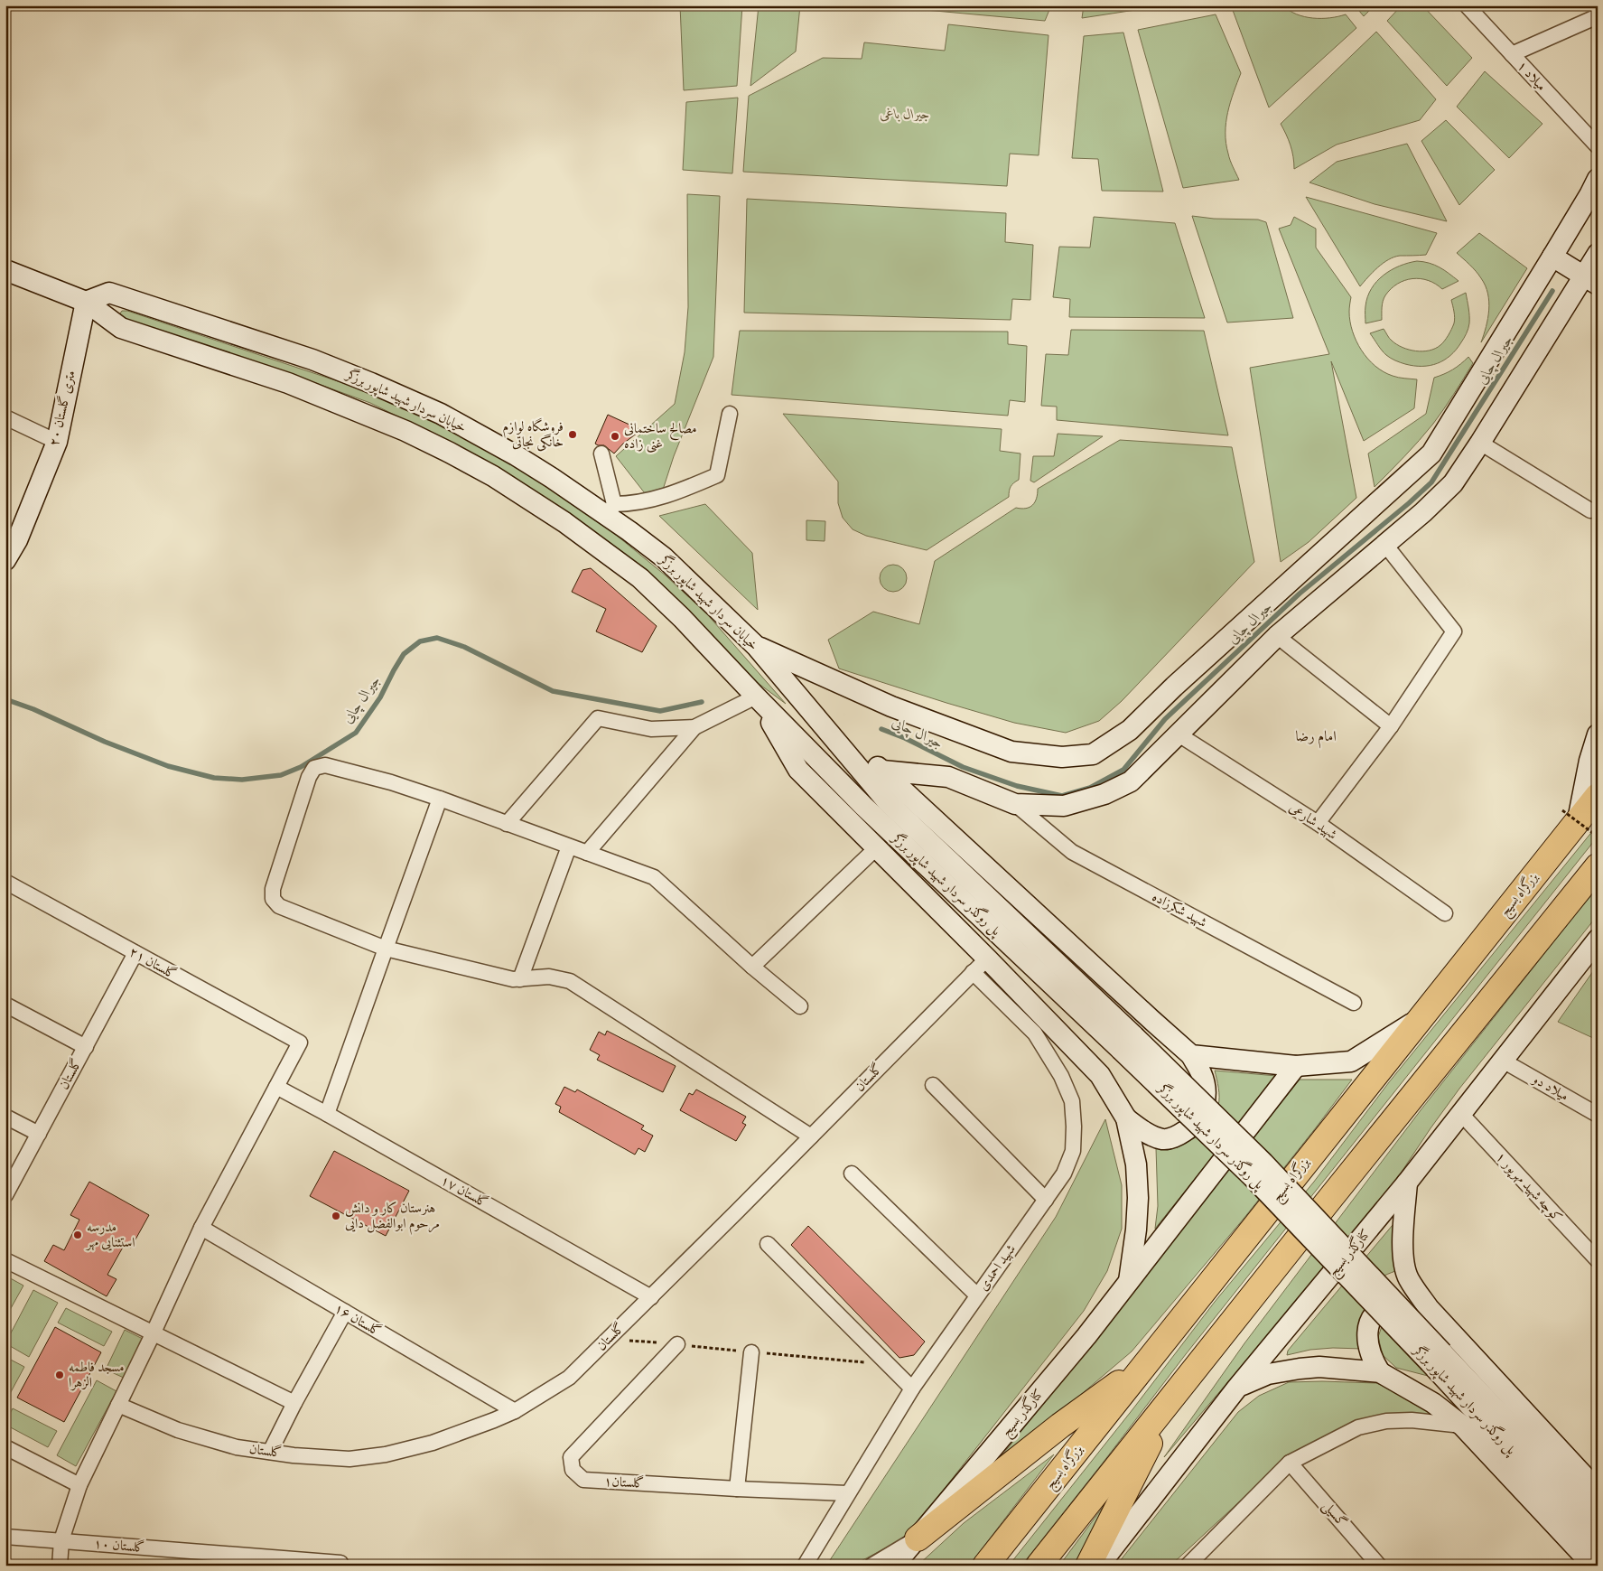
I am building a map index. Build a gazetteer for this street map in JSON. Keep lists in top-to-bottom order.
{
  "streets": {
    "highway": ["بزرگراه بسیج"],
    "main road": [
      "خیابان سردار شهید شاپور برزگر",
      "۲۰ متری گلستان",
      "پل روگذر سردار شهید شاپور برزگر",
      "کنارگذر بسیج"
    ],
    "street": [
      "میلاد ۱",
      "شهید شارعی",
      "شهید شکرزاده",
      "گلستان ۲۱",
      "گلستان",
      "میلاد دو",
      "کوچه شهید مهرپور ۱",
      "گلستان ۱۷",
      "شهید احمدی",
      "گلستان ۱۶",
      "گلستان۱",
      "گسیلی",
      "گلستان ۱۰"
    ]
  },
  "crossings": [
    ["خیابان سردار شهید شاپور برزگر", "۲۰ متری گلستان"],
    ["خیابان سردار شهید شاپور برزگر", "پل روگذر سردار شهید شاپور برزگر"],
    ["گلستان ۲۱", "گلستان"],
    ["گلستان ۲۱", "گلستان ۱۷"],
    ["گلستان", "گلستان ۱۷"],
    ["گلستان", "شهید احمدی"],
    ["گلستان", "گلستان ۱۶"],
    ["میلاد دو", "کنارگذر بسیج"],
    ["کوچه شهید مهرپور ۱", "کنارگذر بسیج"],
    ["شهید احمدی", "گلستان۱"]
  ],
  "districts": ["امام رضا"],
  "water": ["جیرال چایی"],
  "parks": ["جیرال باغی"],
  "places": [
    "فروشگاه لوازم خانگی نجاتی",
    "مصالح ساختمانی غنی زاده",
    "هنرستان کار و دانش مرحوم ابوالفضل دایی",
    "مدرسه استثنایی مهر",
    "مسجد فاطمه الزهرا"
  ]
}
